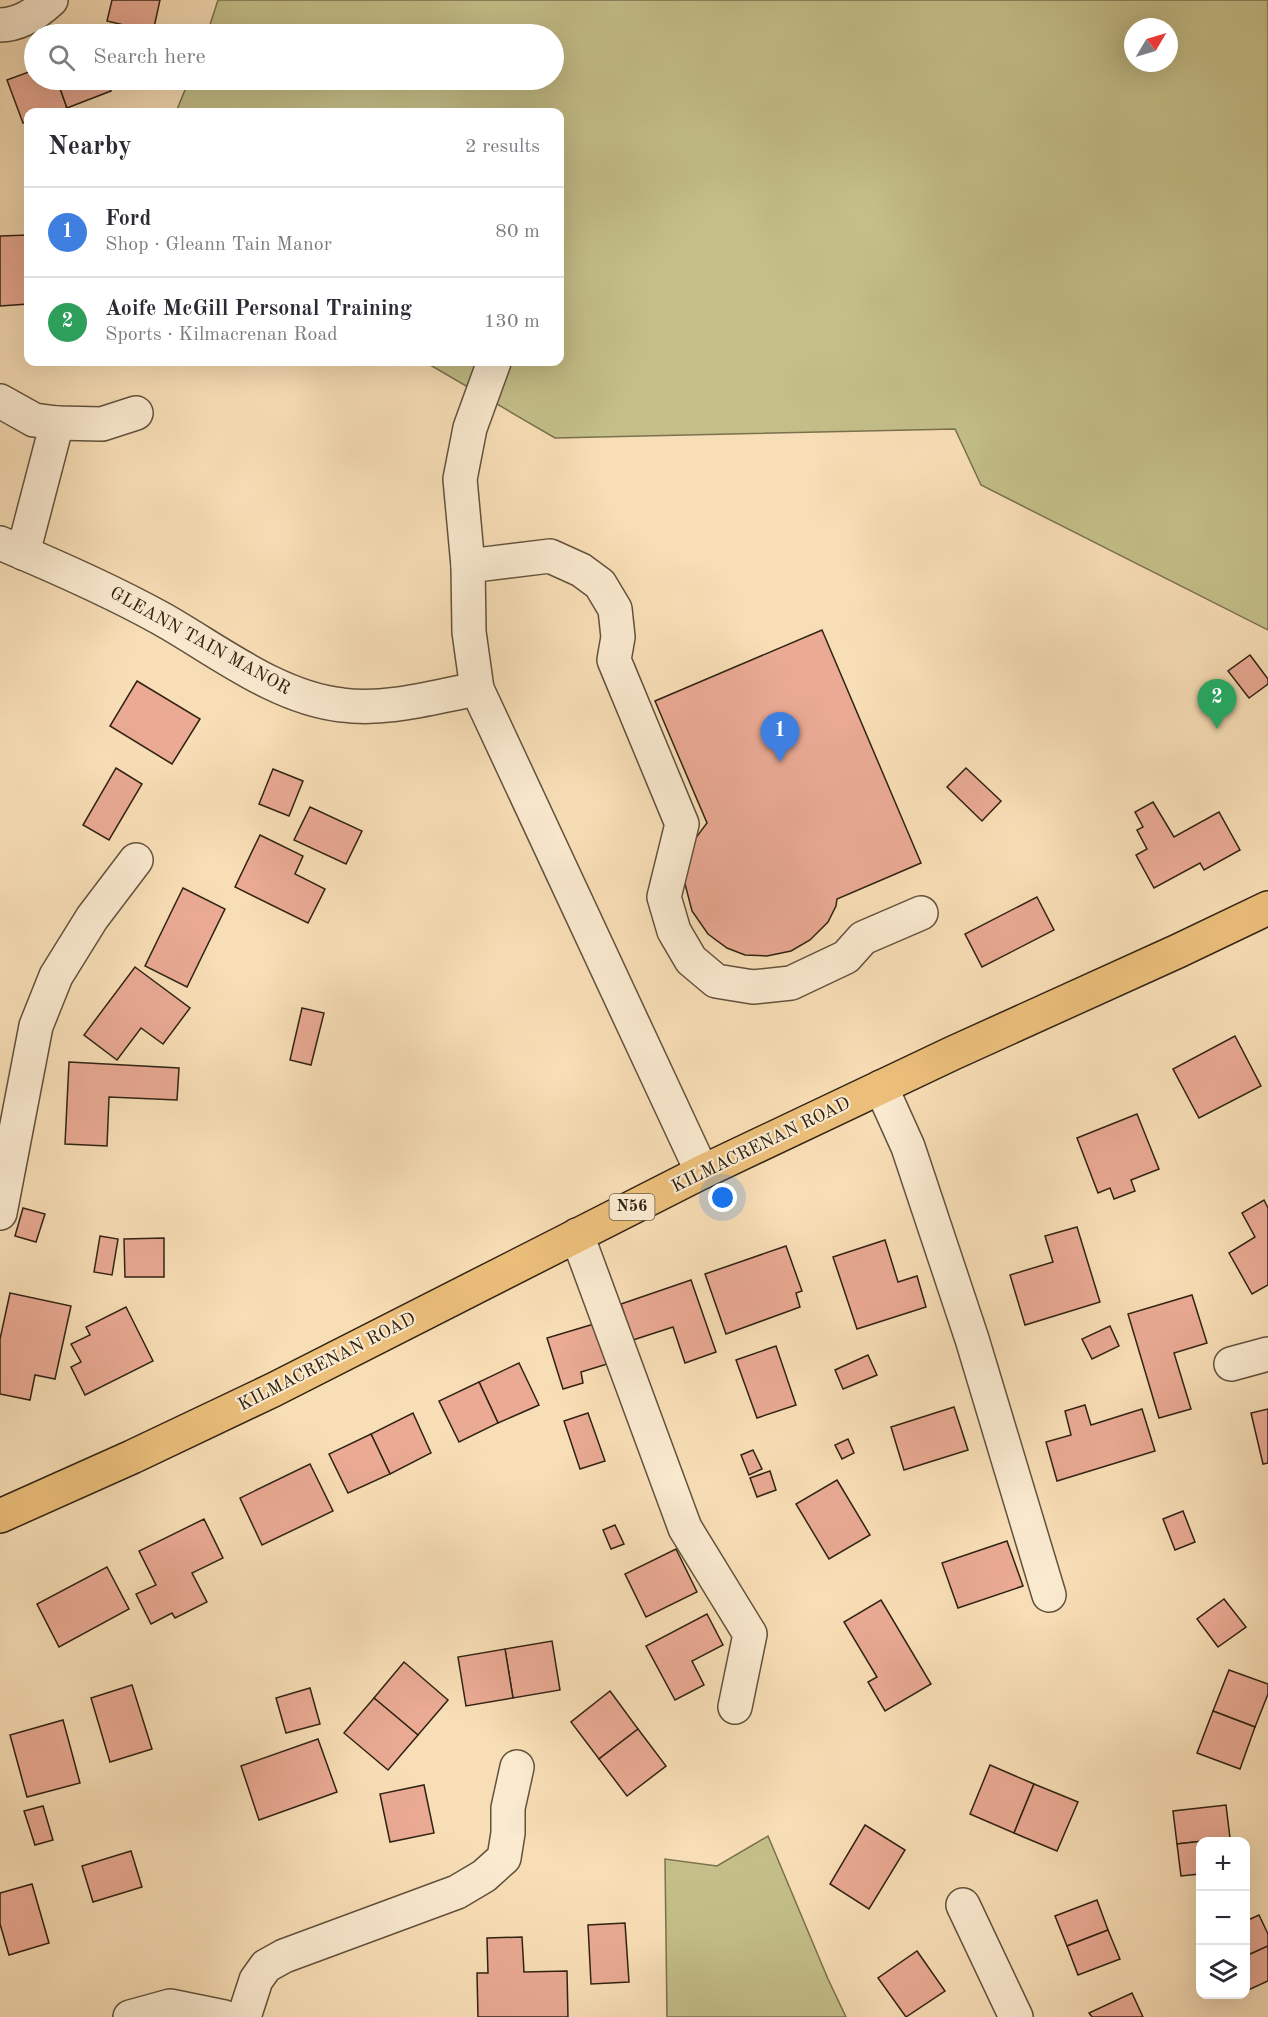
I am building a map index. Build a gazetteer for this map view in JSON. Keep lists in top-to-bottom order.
{
  "streets": {
    "main road": ["KILMACRENAN ROAD", "N56"],
    "street": ["GLEANN TAIN MANOR"]
  },
  "north": "top right",
  "page": {
    "search": "Search here",
    "heading": ["Nearby", "2 results"],
    "list": [
      {
        "mark": "1",
        "name": "Ford",
        "note": "Shop · Gleann Tain Manor",
        "value": "80 m"
      },
      {
        "mark": "2",
        "name": "Aoife McGill Personal Training",
        "note": "Sports · Kilmacrenan Road",
        "value": "130 m"
      }
    ],
    "pins": ["2", "1"],
    "map_buttons": ["+", "−"]
  }
}
